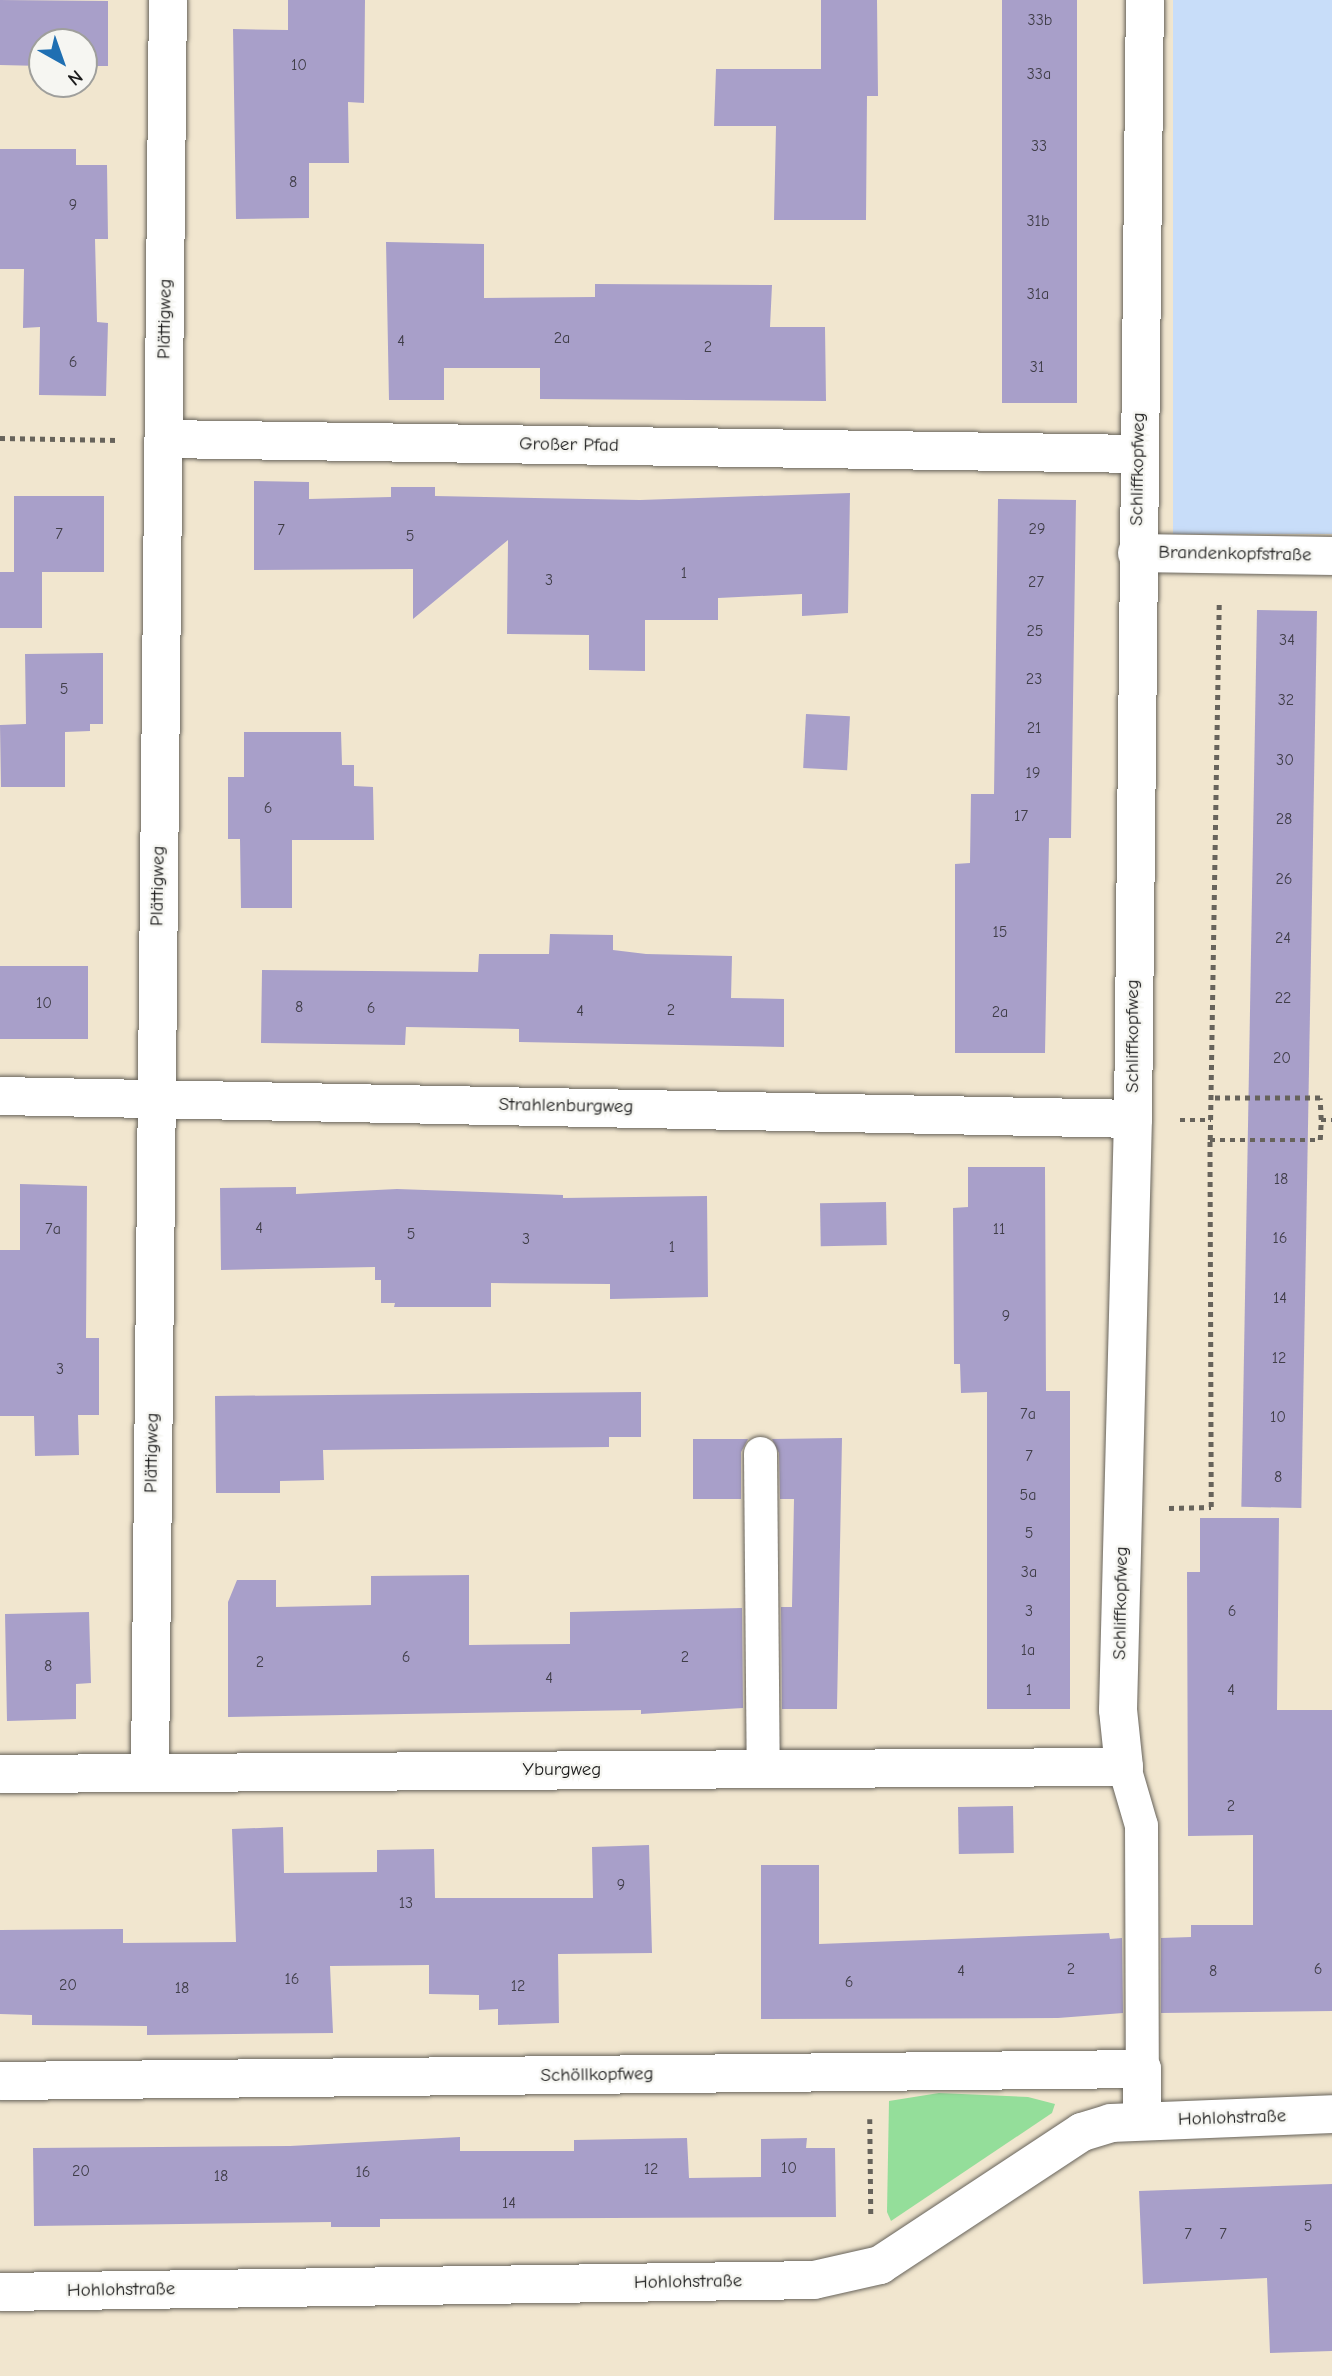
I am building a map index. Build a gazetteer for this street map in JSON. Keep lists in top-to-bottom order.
{
  "streets": {
    "street": [
      "Plättigweg",
      "Großer Pfad",
      "Schliffkopfweg",
      "Brandenkopfstraße",
      "Strahlenburgweg",
      "Yburgweg",
      "Schöllkopfweg",
      "Hohlohstraße"
    ]
  },
  "crossings": [
    ["Plättigweg", "Großer Pfad"],
    ["Plättigweg", "Strahlenburgweg"],
    ["Plättigweg", "Yburgweg"],
    ["Großer Pfad", "Schliffkopfweg"],
    ["Schliffkopfweg", "Brandenkopfstraße"],
    ["Schliffkopfweg", "Strahlenburgweg"],
    ["Schliffkopfweg", "Yburgweg"],
    ["Schliffkopfweg", "Schöllkopfweg"]
  ],
  "house_numbers": [
    "33b",
    "10",
    "33a",
    "33",
    "8",
    "9",
    "31b",
    "31a",
    "2a",
    "4",
    "2",
    "6",
    "31",
    "29",
    "7",
    "7",
    "5",
    "1",
    "3",
    "27",
    "25",
    "34",
    "23",
    "5",
    "32",
    "21",
    "30",
    "19",
    "6",
    "17",
    "28",
    "26",
    "15",
    "24",
    "22",
    "10",
    "8",
    "6",
    "2",
    "4",
    "2a",
    "20",
    "18",
    "4",
    "7a",
    "11",
    "5",
    "16",
    "3",
    "1",
    "14",
    "9",
    "12",
    "3",
    "7a",
    "10",
    "7",
    "8",
    "5a",
    "5",
    "3a",
    "3",
    "6",
    "1a",
    "6",
    "2",
    "2",
    "8",
    "4",
    "1",
    "4",
    "2",
    "9",
    "13",
    "2",
    "6",
    "4",
    "8",
    "16",
    "6",
    "20",
    "12",
    "18",
    "10",
    "12",
    "20",
    "16",
    "18",
    "14",
    "5",
    "7",
    "7"
  ],
  "north": "bottom right"
}
